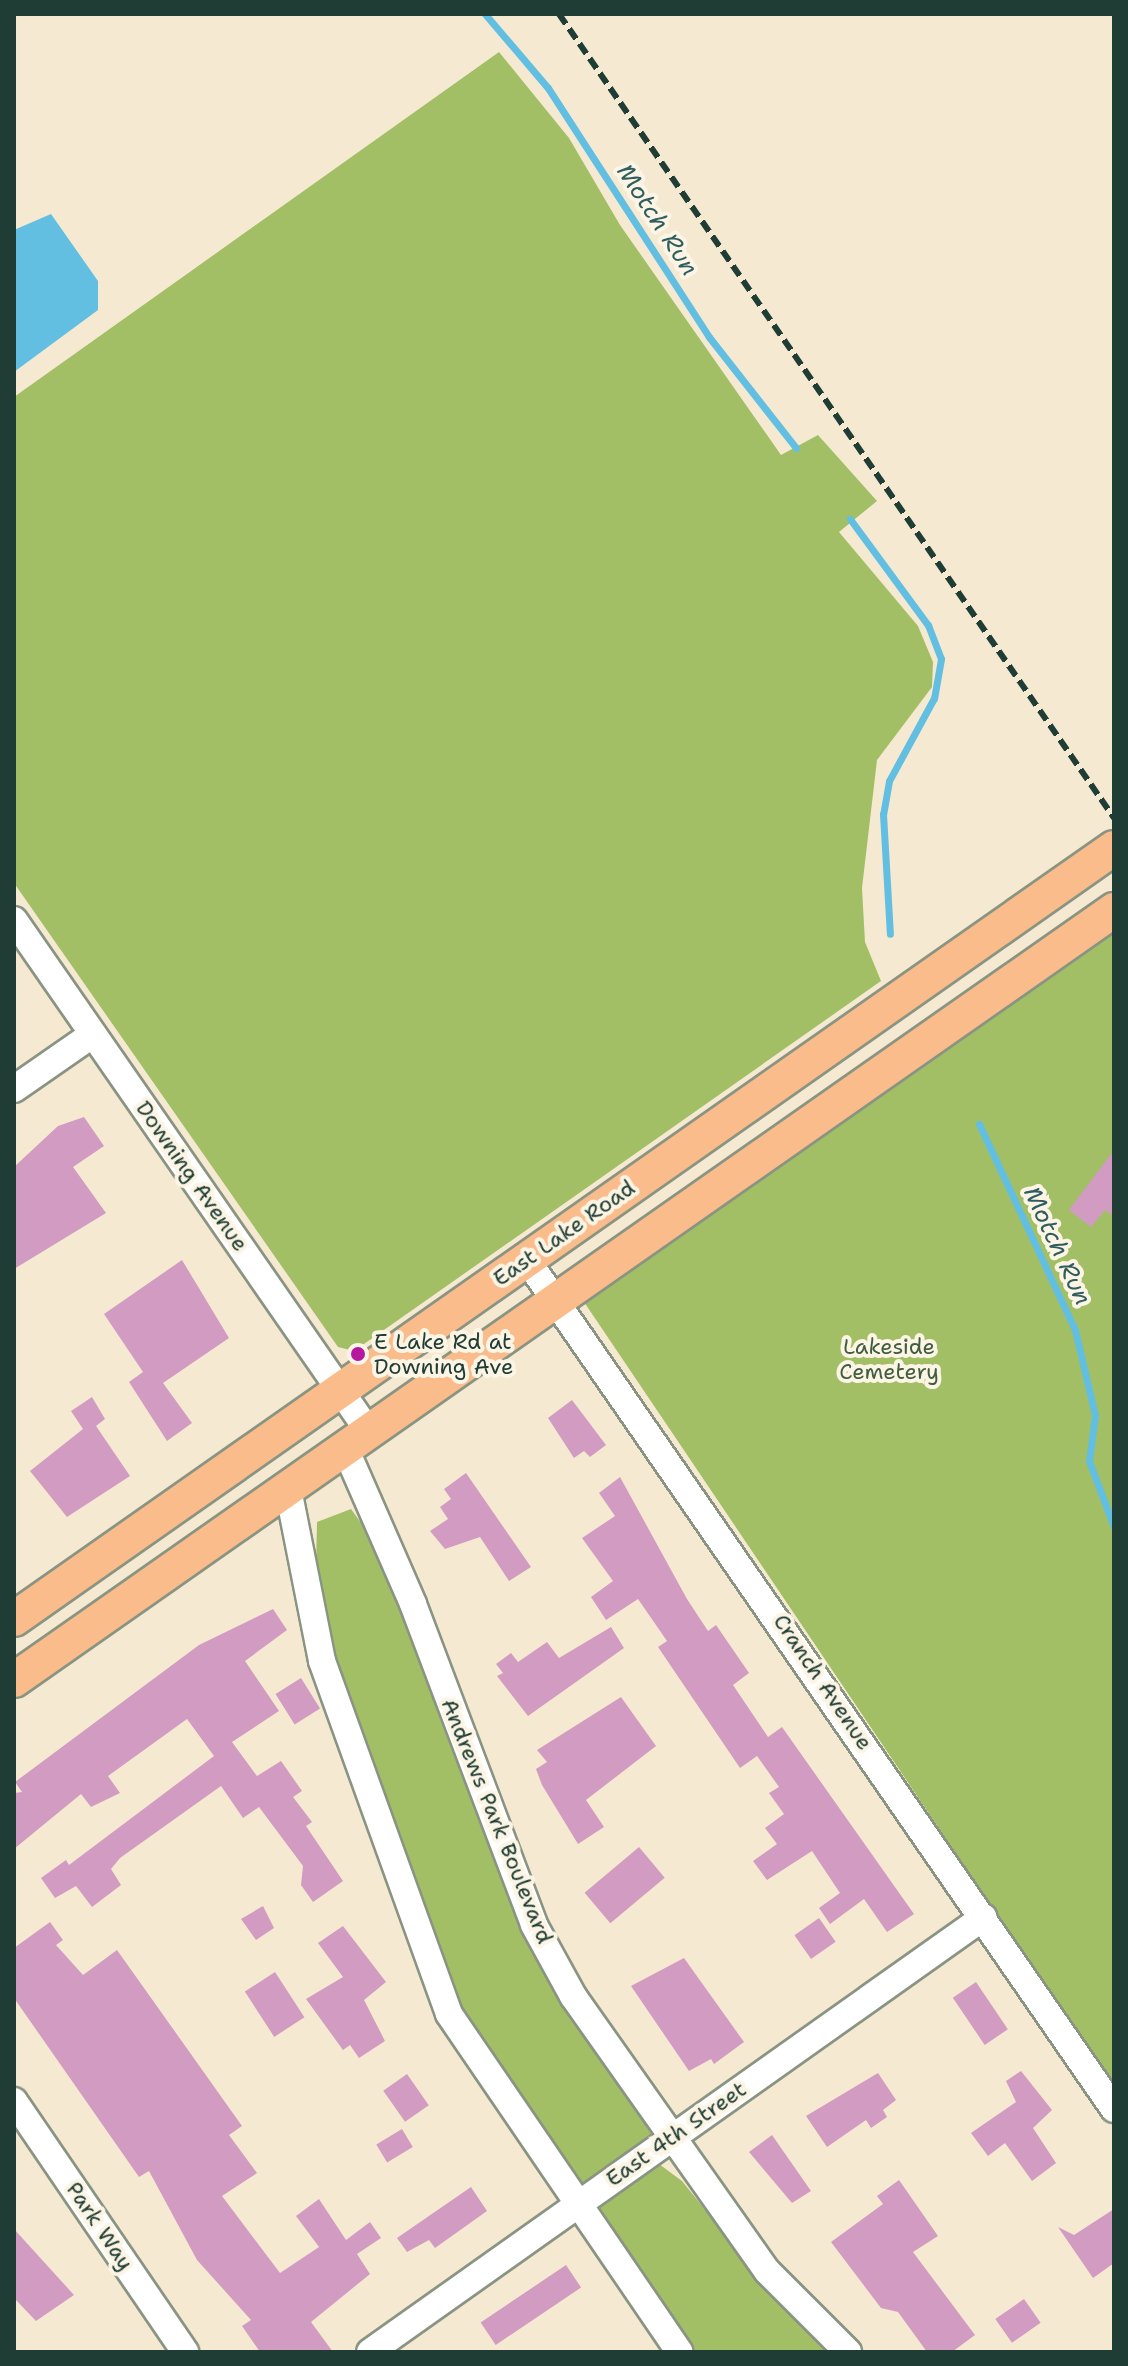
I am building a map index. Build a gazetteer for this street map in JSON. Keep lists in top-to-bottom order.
{
  "streets": {
    "main road": ["East Lake Road"],
    "street": [
      "Downing Avenue",
      "Cranch Avenue",
      "Andrews Park Boulevard",
      "East 4th Street",
      "Park Way"
    ]
  },
  "crossings": [
    ["Downing Avenue", "East Lake Road"],
    ["Downing Avenue", "Andrews Park Boulevard"],
    ["East Lake Road", "Cranch Avenue"],
    ["Cranch Avenue", "East 4th Street"],
    ["Andrews Park Boulevard", "East 4th Street"]
  ],
  "water": ["Motch Run"],
  "parks": ["Lakeside Cemetery"],
  "places": ["E Lake Rd at Downing Ave"]
}
